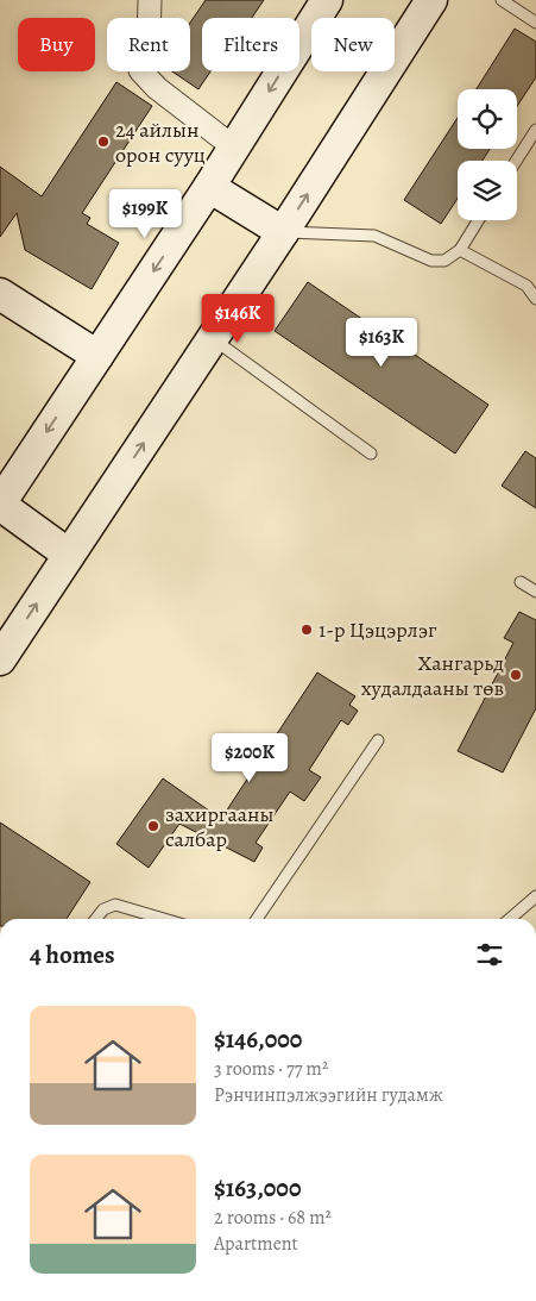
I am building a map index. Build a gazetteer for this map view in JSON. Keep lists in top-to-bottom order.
{
  "places": [
    "24 айлын орон сууц",
    "1-р Цэцэрлэг",
    "Хангарьд худалдааны төв",
    "захиргааны салбар"
  ],
  "page": {
    "chip": [
      "Buy",
      "Rent",
      "Filters",
      "New"
    ],
    "price": [
      "$199K",
      "$146K",
      "$163K",
      "$200K"
    ],
    "heading": "4 homes",
    "list": [
      {
        "name": "$146,000",
        "note": "3 rooms · 77 m² · Рэнчинпэлжээгийн гудамж"
      },
      {
        "name": "$163,000",
        "note": "2 rooms · 68 m² · Apartment"
      }
    ]
  }
}
